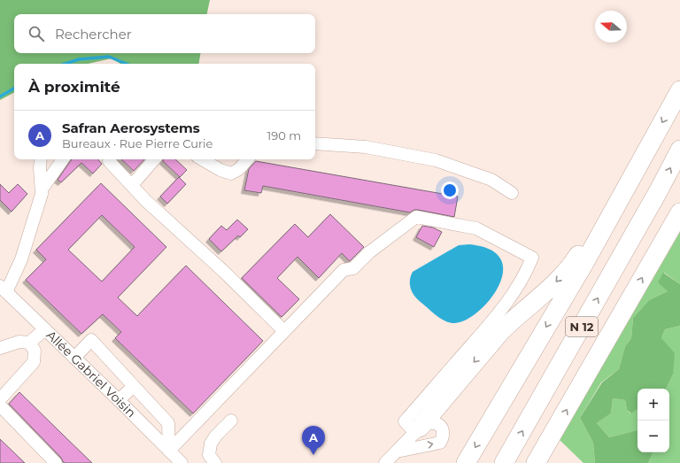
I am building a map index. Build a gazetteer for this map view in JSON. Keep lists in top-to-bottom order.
{
  "streets": {
    "highway": ["N 12"],
    "street": ["Allée Gabriel Voisin"]
  },
  "north": "left",
  "page": {
    "search": "Rechercher",
    "heading": "À proximité",
    "list": [
      {
        "mark": "A",
        "name": "Safran Aerosystems",
        "note": "Bureaux · Rue Pierre Curie",
        "value": "190 m"
      }
    ],
    "map_buttons": ["+", "−"],
    "pins": "A"
  }
}
